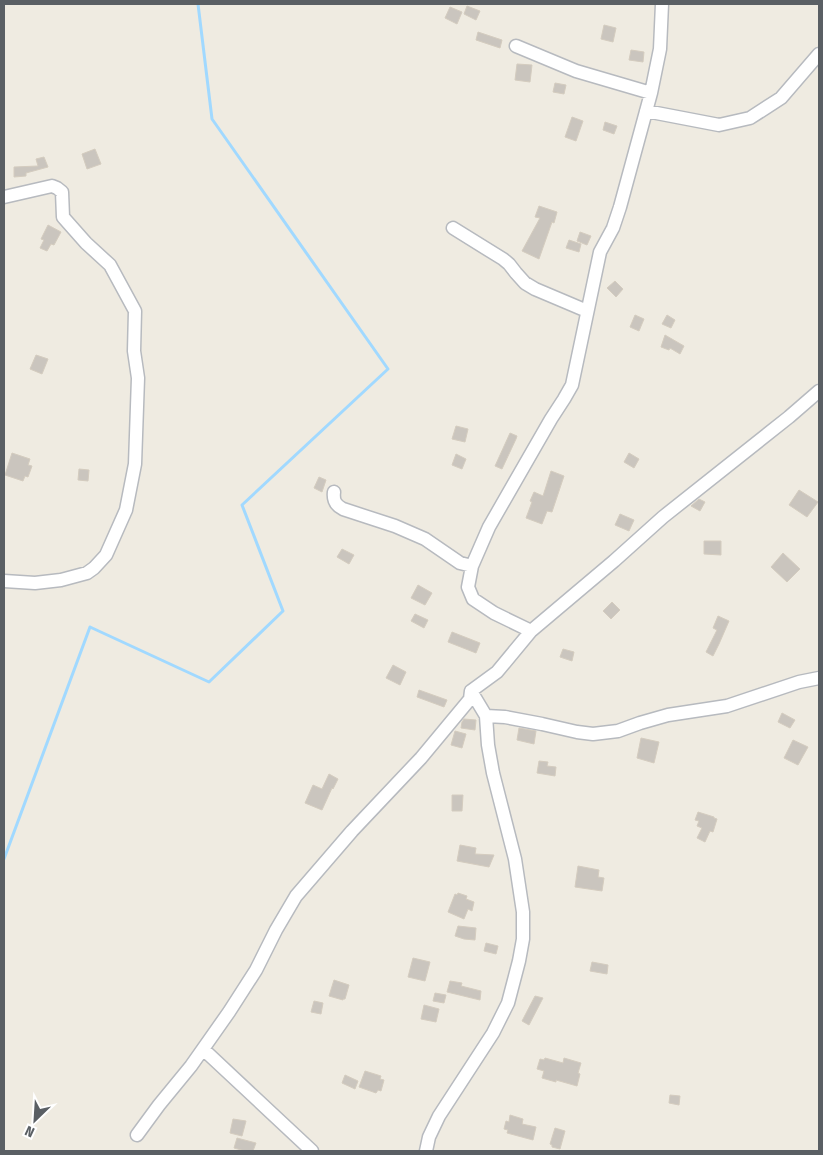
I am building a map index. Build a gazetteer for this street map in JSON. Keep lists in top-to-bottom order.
{
  "north": "bottom left"
}
